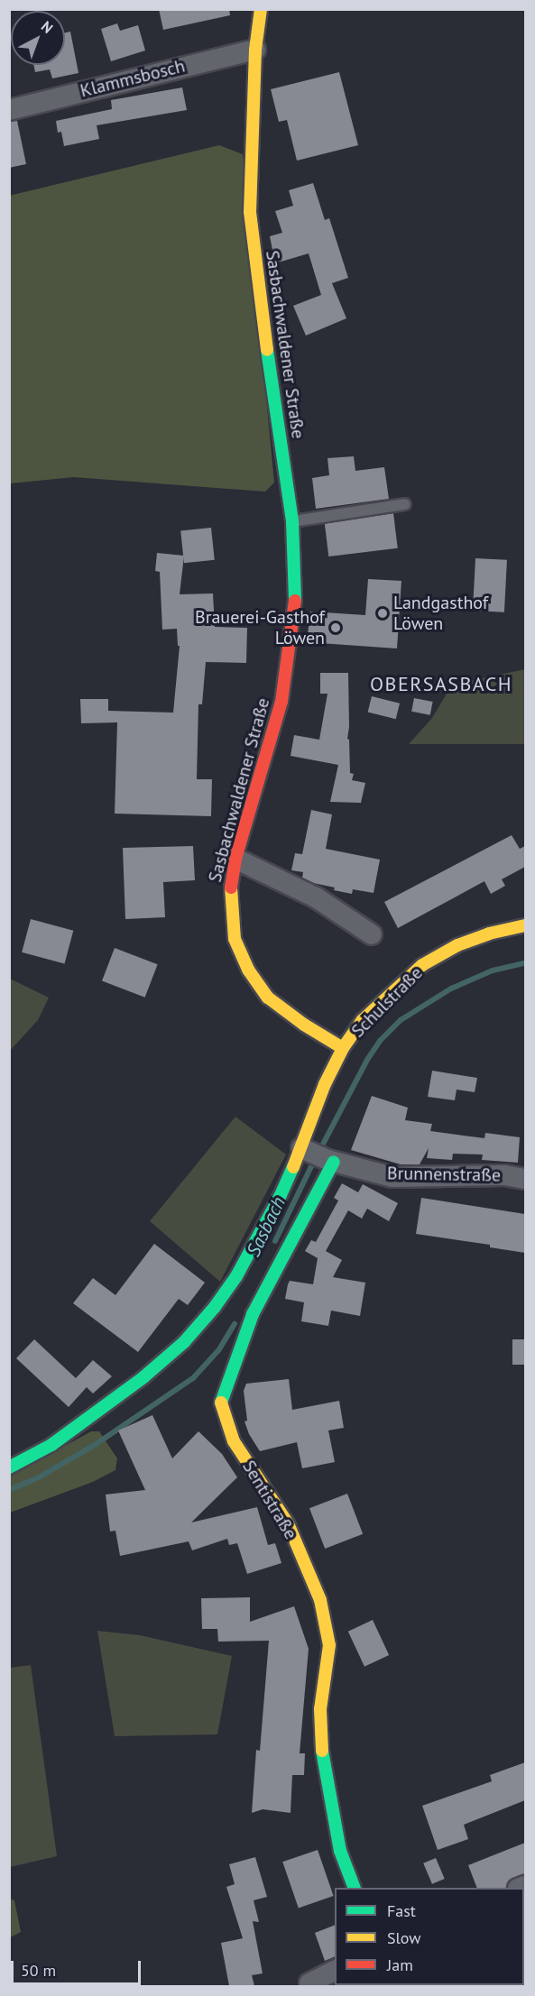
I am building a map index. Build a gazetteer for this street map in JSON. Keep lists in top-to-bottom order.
{
  "streets": {
    "street": [
      "Klammsbosch",
      "Sasbachwaldener Straße",
      "Schulstraße",
      "Brunnenstraße",
      "Sentistraße"
    ]
  },
  "crossings": [
    ["Klammsbosch", "Sasbachwaldener Straße"],
    ["Sasbachwaldener Straße", "Schulstraße"],
    ["Brunnenstraße", "Sentistraße"]
  ],
  "districts": ["OBERSASBACH"],
  "water": ["Sasbach"],
  "places": ["Landgasthof Löwen", "Brauerei-Gasthof Löwen"],
  "legend": ["Fast", "Slow", "Jam"],
  "scale_bar": "50 m",
  "north": "top right"
}
